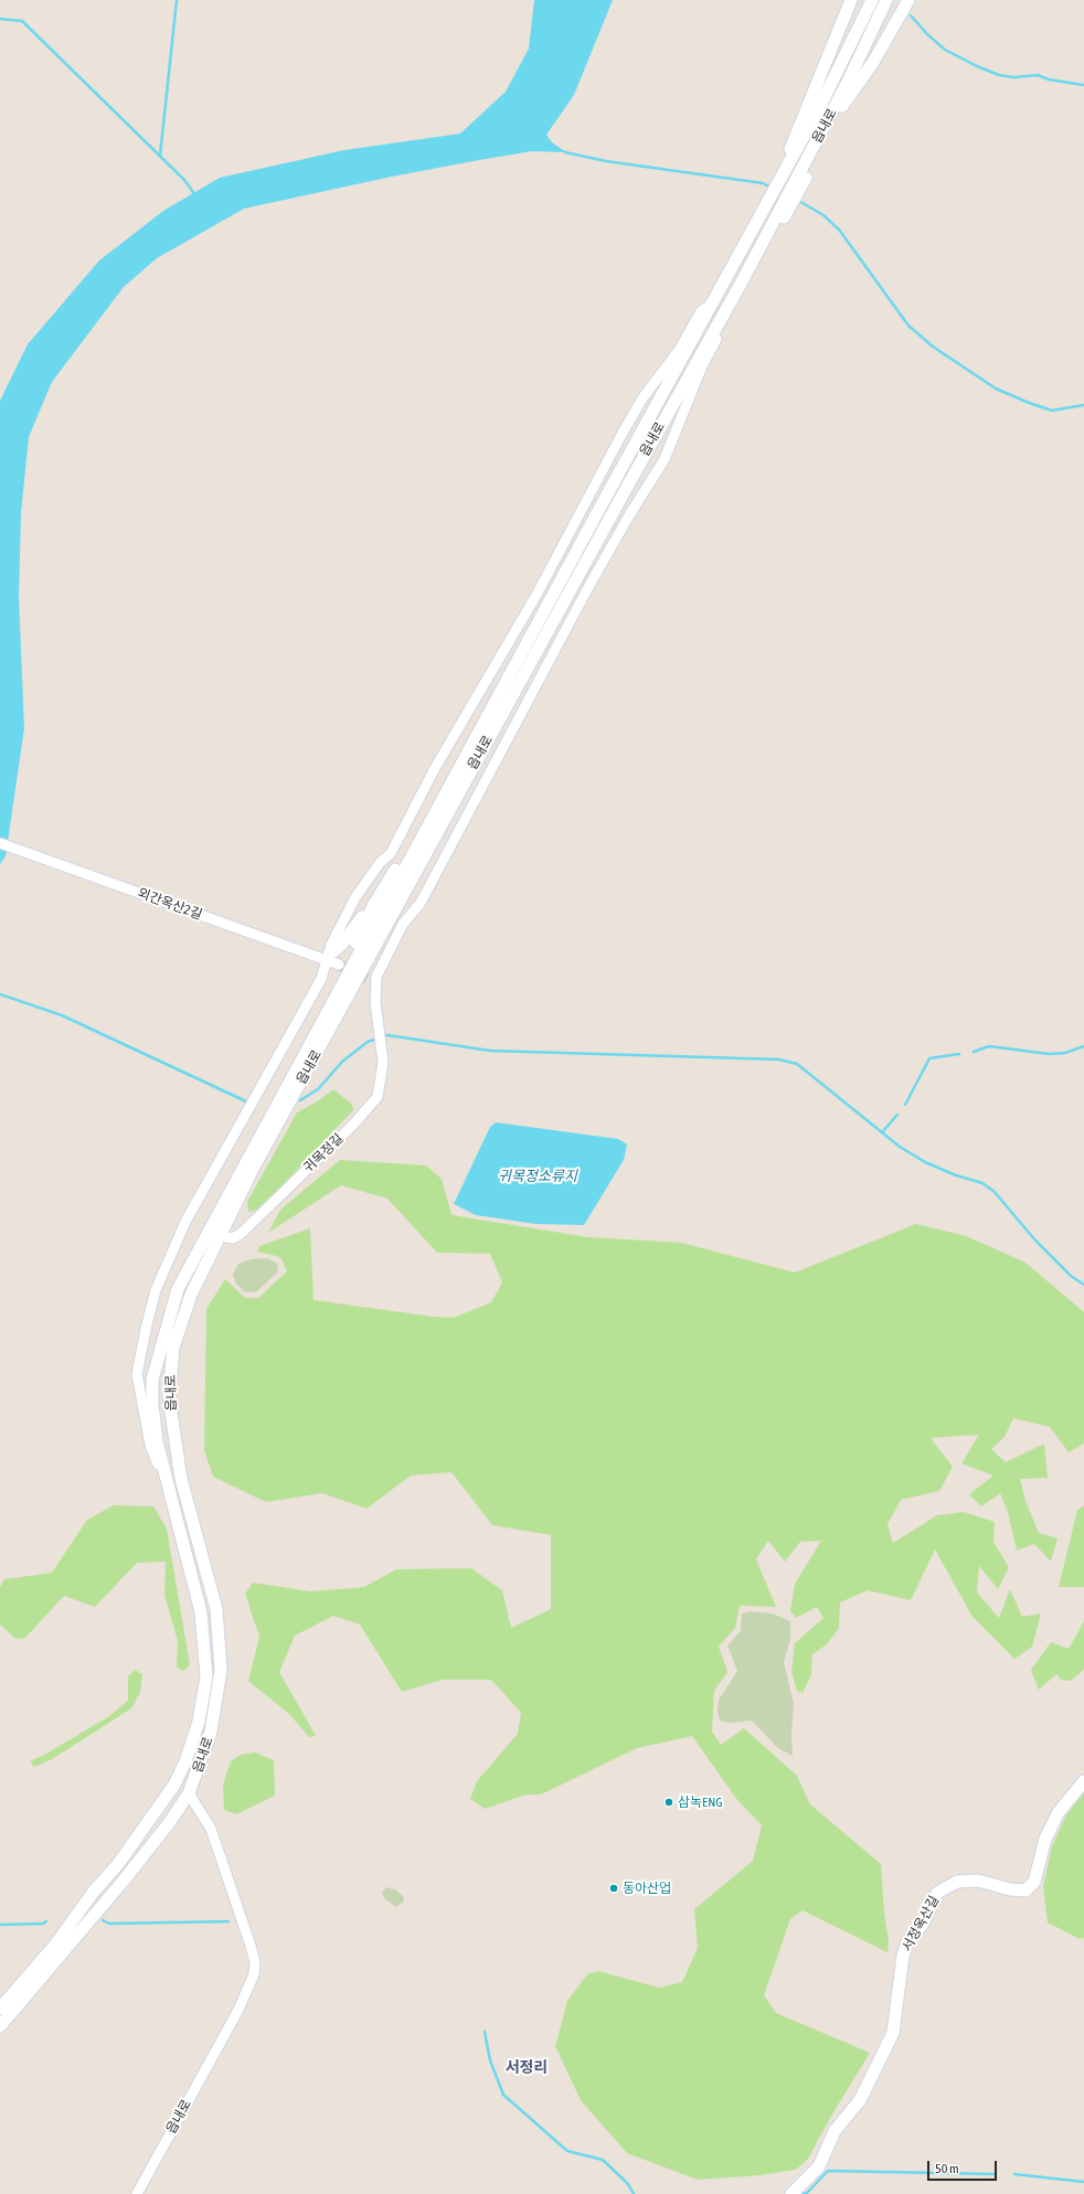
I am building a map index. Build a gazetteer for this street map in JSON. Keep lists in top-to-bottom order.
{
  "streets": {
    "street": [
      "읍내로",
      "외간옥산2길",
      "귀목정길",
      "서정옥산길"
    ]
  },
  "crossings": [
    ["읍내로", "외간옥산2길"],
    ["읍내로", "귀목정길"]
  ],
  "districts": ["서정리"],
  "water": ["귀목정소류지"],
  "places": ["삼녹ENG", "동아산업"],
  "scale_bar": "50 m"
}
